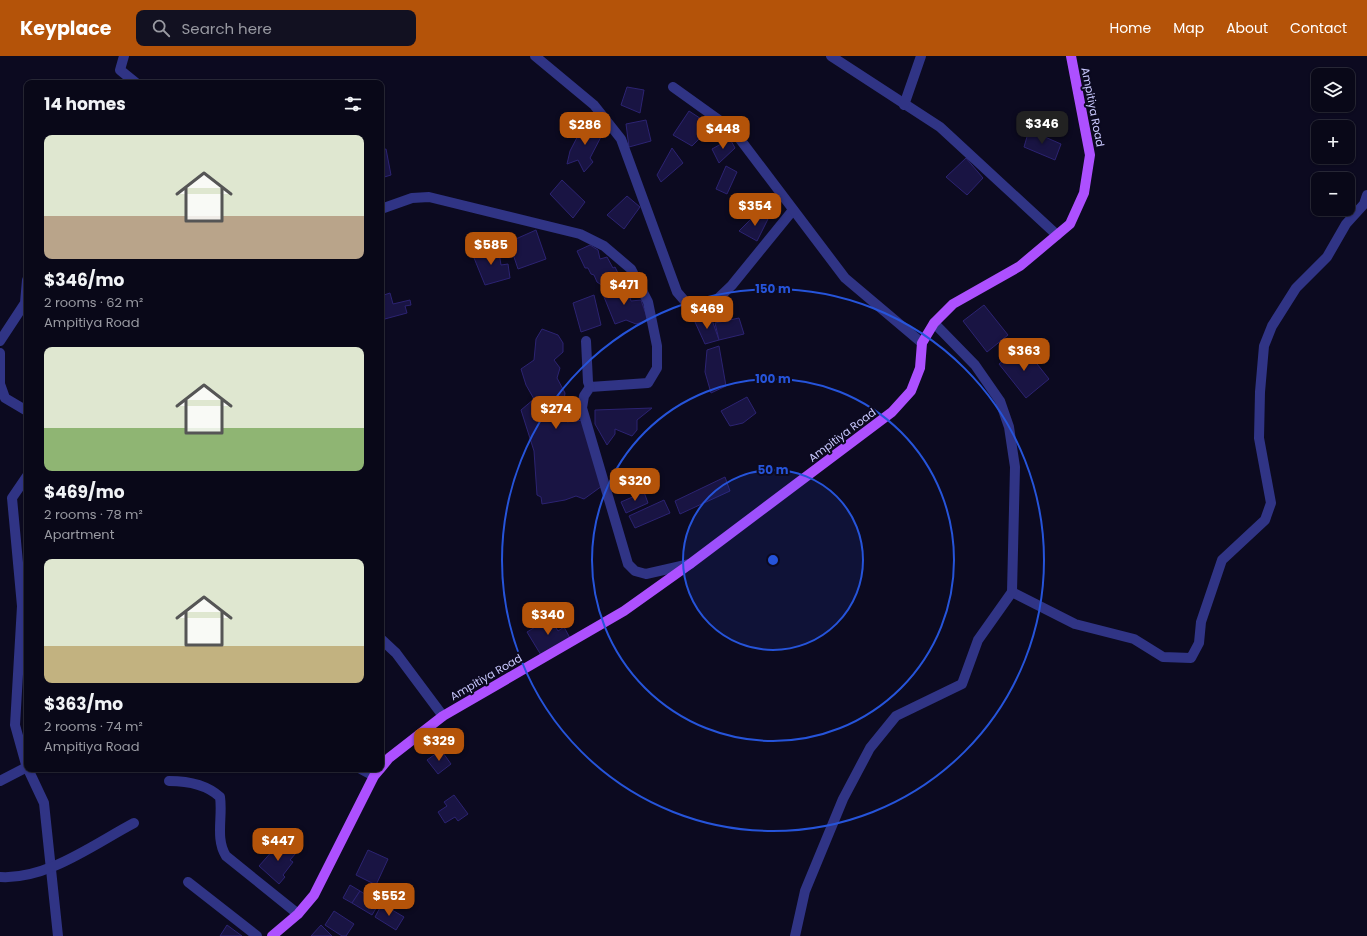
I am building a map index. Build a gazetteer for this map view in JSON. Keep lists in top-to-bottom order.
{
  "streets": {
    "main road": ["Ampitiya Road"]
  },
  "page": {
    "header": "Keyplace",
    "search": "Search here",
    "nav": [
      "Home",
      "Map",
      "About",
      "Contact"
    ],
    "map_buttons": ["+", "−"],
    "heading": "14 homes",
    "price": [
      "$346",
      "$286",
      "$448",
      "$354",
      "$585",
      "$471",
      "$469",
      "$363",
      "$274",
      "$320",
      "$340",
      "$329",
      "$447",
      "$552"
    ],
    "list": [
      {
        "name": "$346/mo",
        "note": "2 rooms · 62 m² · Ampitiya Road"
      },
      {
        "name": "$469/mo",
        "note": "2 rooms · 78 m² · Apartment"
      },
      {
        "name": "$363/mo",
        "note": "2 rooms · 74 m² · Ampitiya Road"
      }
    ]
  },
  "rings": ["150 m", "100 m", "50 m"]
}
